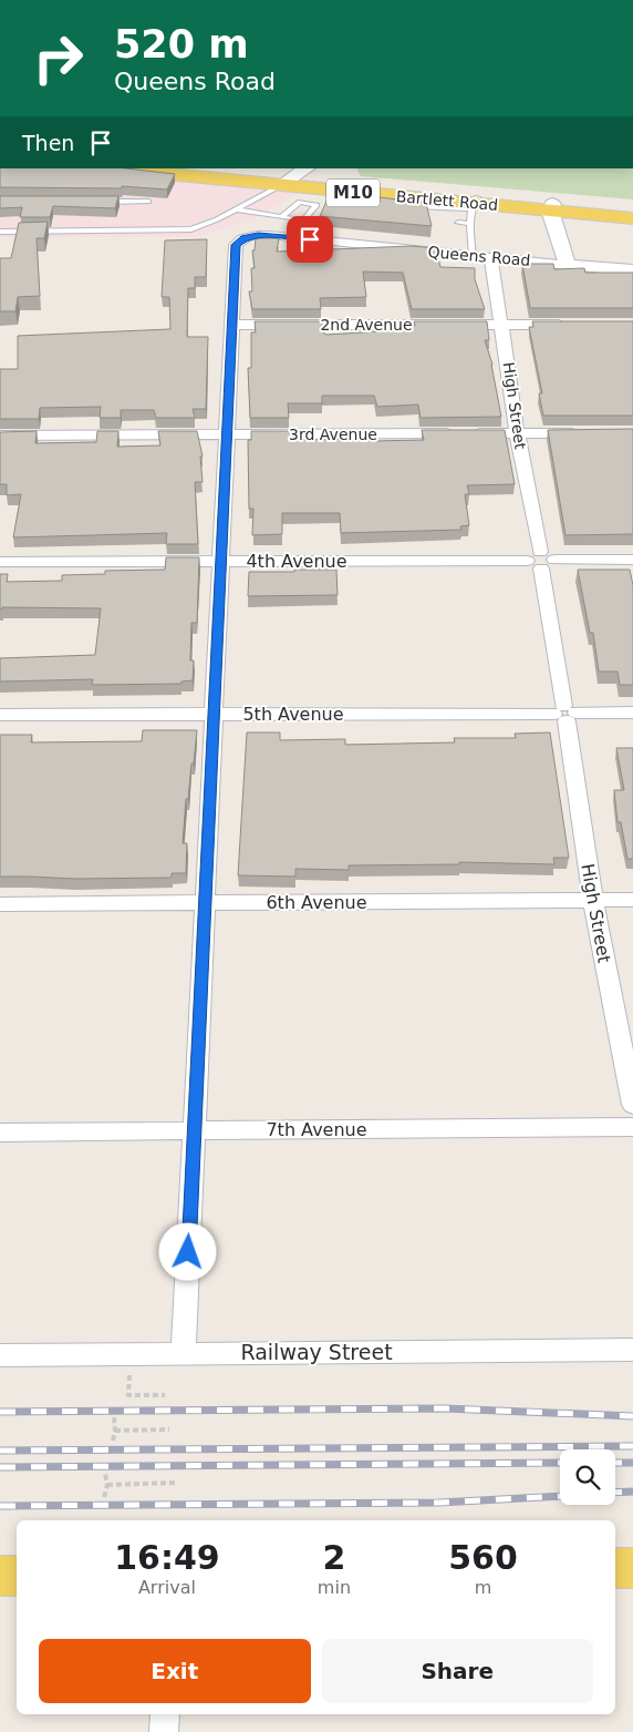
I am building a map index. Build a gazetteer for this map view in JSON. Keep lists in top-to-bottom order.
{
  "streets": {
    "main road": ["M10", "Bartlett Road", "Queens Road"],
    "street": [
      "2nd Avenue",
      "High Street",
      "3rd Avenue",
      "4th Avenue",
      "5th Avenue",
      "6th Avenue",
      "7th Avenue",
      "Railway Street"
    ]
  },
  "crossings": [
    ["Queens Road", "2nd Avenue"],
    ["Queens Road", "High Street"],
    ["2nd Avenue", "High Street"],
    ["High Street", "3rd Avenue"],
    ["High Street", "4th Avenue"],
    ["High Street", "5th Avenue"],
    ["High Street", "6th Avenue"]
  ],
  "page": {
    "turn": ["520 m", "Queens Road"],
    "then": "Then",
    "eta": [
      "16:49",
      "Arrival",
      "2",
      "min",
      "560",
      "m"
    ],
    "buttons": ["Exit", "Share"]
  }
}
